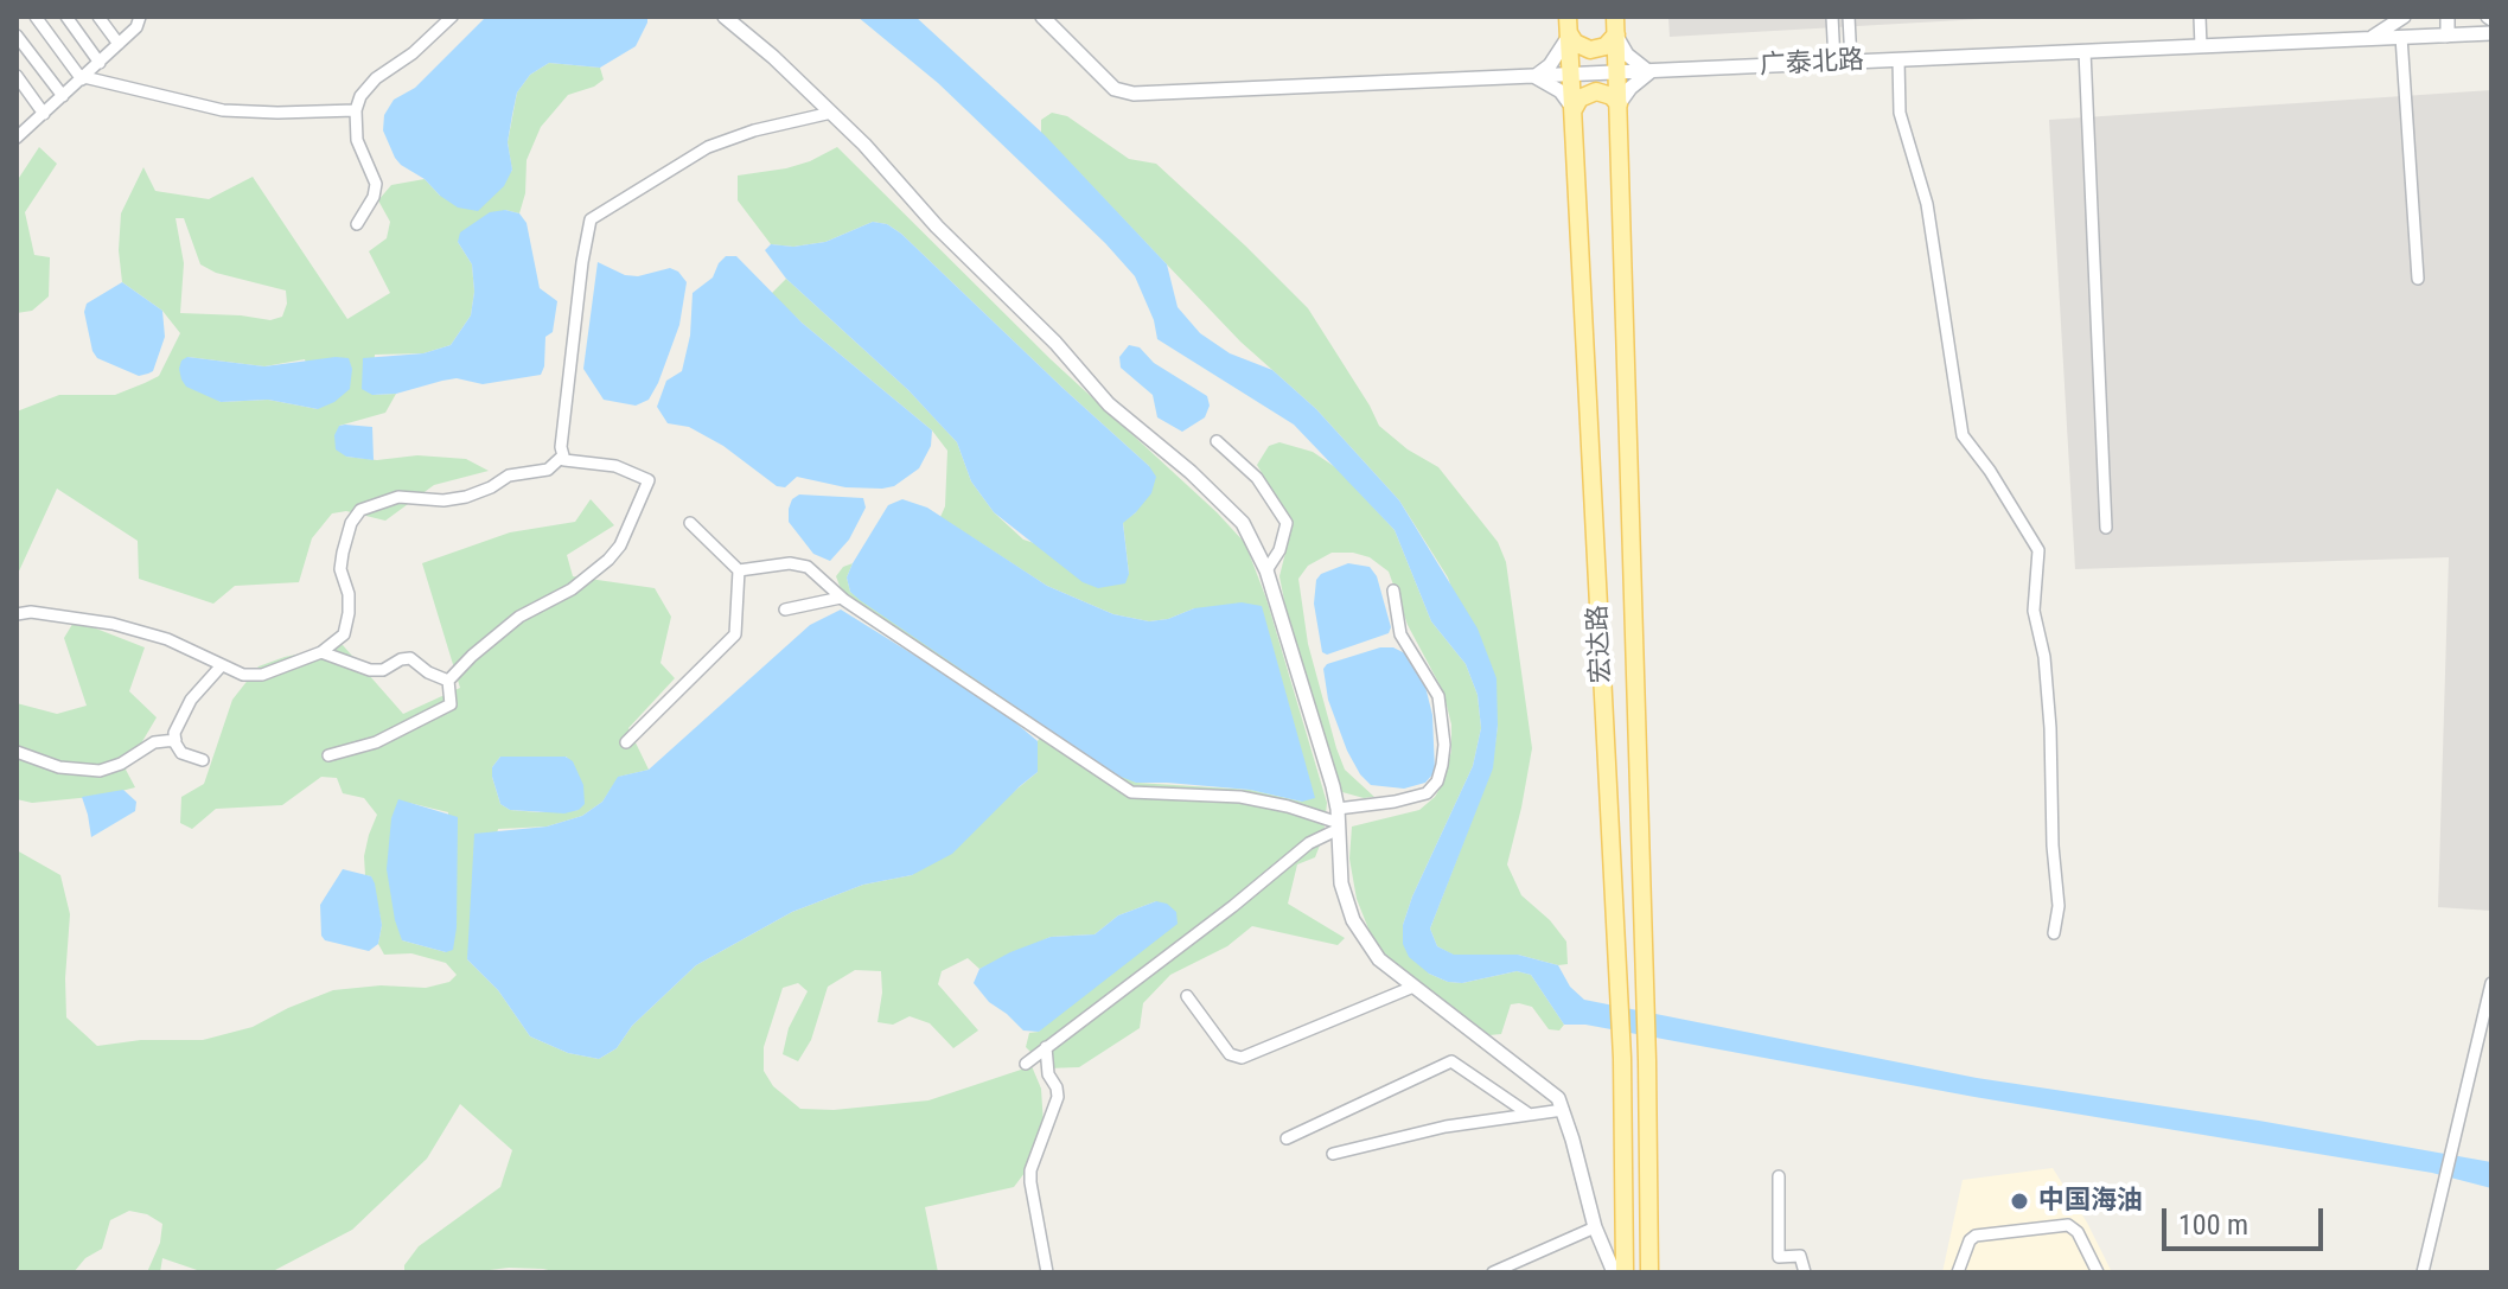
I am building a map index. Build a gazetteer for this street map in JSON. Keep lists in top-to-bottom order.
{
  "streets": {
    "main road": ["宏达路"],
    "street": ["广泰北路"]
  },
  "crossings": [
    ["广泰北路", "宏达路"]
  ],
  "places": ["中国海油"],
  "scale_bar": "100 m"
}
